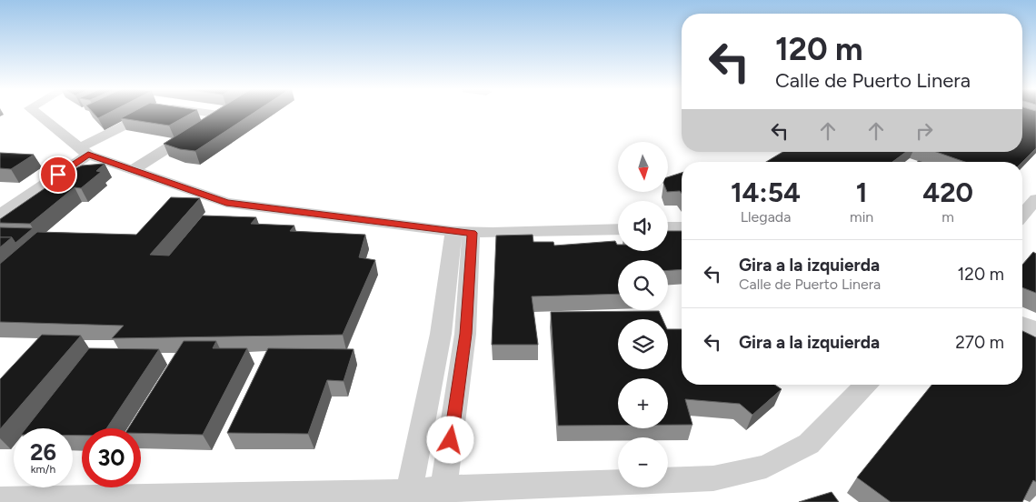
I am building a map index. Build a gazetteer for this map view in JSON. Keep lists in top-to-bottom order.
{
  "north": "bottom",
  "page": {
    "turn": ["120 m", "Calle de Puerto Linera"],
    "map_buttons": ["+", "−"],
    "eta": [
      "14:54",
      "Llegada",
      "1",
      "min",
      "420",
      "m"
    ],
    "list": [
      {
        "name": "Gira a la izquierda",
        "note": "Calle de Puerto Linera",
        "value": "120 m"
      },
      {
        "name": "Gira a la izquierda",
        "value": "270 m"
      }
    ],
    "speed": "26 km/h",
    "limit": "30"
  }
}
